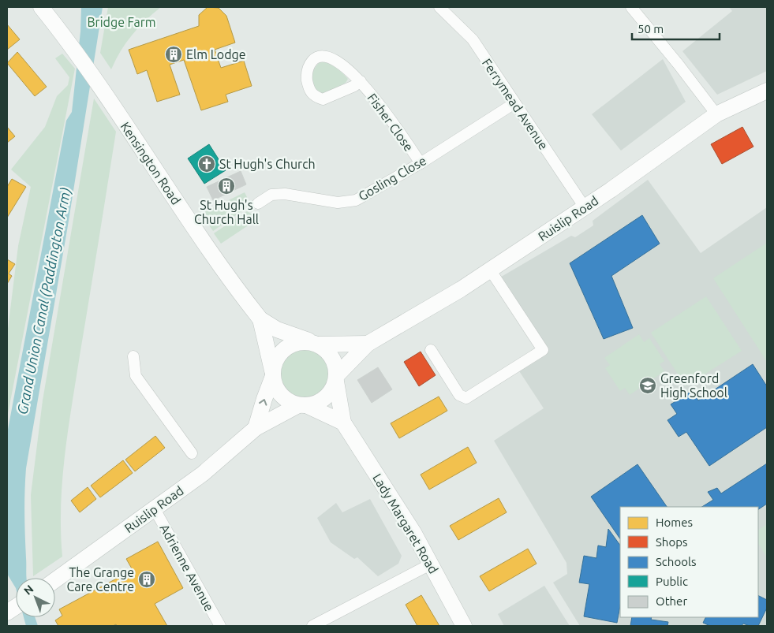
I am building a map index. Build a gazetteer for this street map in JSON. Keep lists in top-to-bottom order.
{
  "streets": {
    "main road": ["Kensington Road", "Ruislip Road", "Lady Margaret Road"],
    "street": [
      "Ferrymead Avenue",
      "Fisher Close",
      "Gosling Close",
      "Adrienne Avenue"
    ]
  },
  "crossings": [
    ["Ferrymead Avenue", "Gosling Close"],
    ["Ferrymead Avenue", "Ruislip Road"],
    ["Fisher Close", "Gosling Close"],
    ["Kensington Road", "Ruislip Road"],
    ["Kensington Road", "Lady Margaret Road"],
    ["Ruislip Road", "Lady Margaret Road"],
    ["Ruislip Road", "Adrienne Avenue"]
  ],
  "water": ["Grand Union Canal (Paddington Arm)"],
  "parks": ["Bridge Farm"],
  "places": {
    "building": ["Elm Lodge", "St Hugh's Church Hall", "The Grange Care Centre"],
    "church": ["St Hugh's Church"],
    "school or university": ["Greenford High School"]
  },
  "legend": [
    "Homes",
    "Shops",
    "Schools",
    "Public",
    "Other"
  ],
  "scale_bar": "50 m",
  "north": "top left"
}
